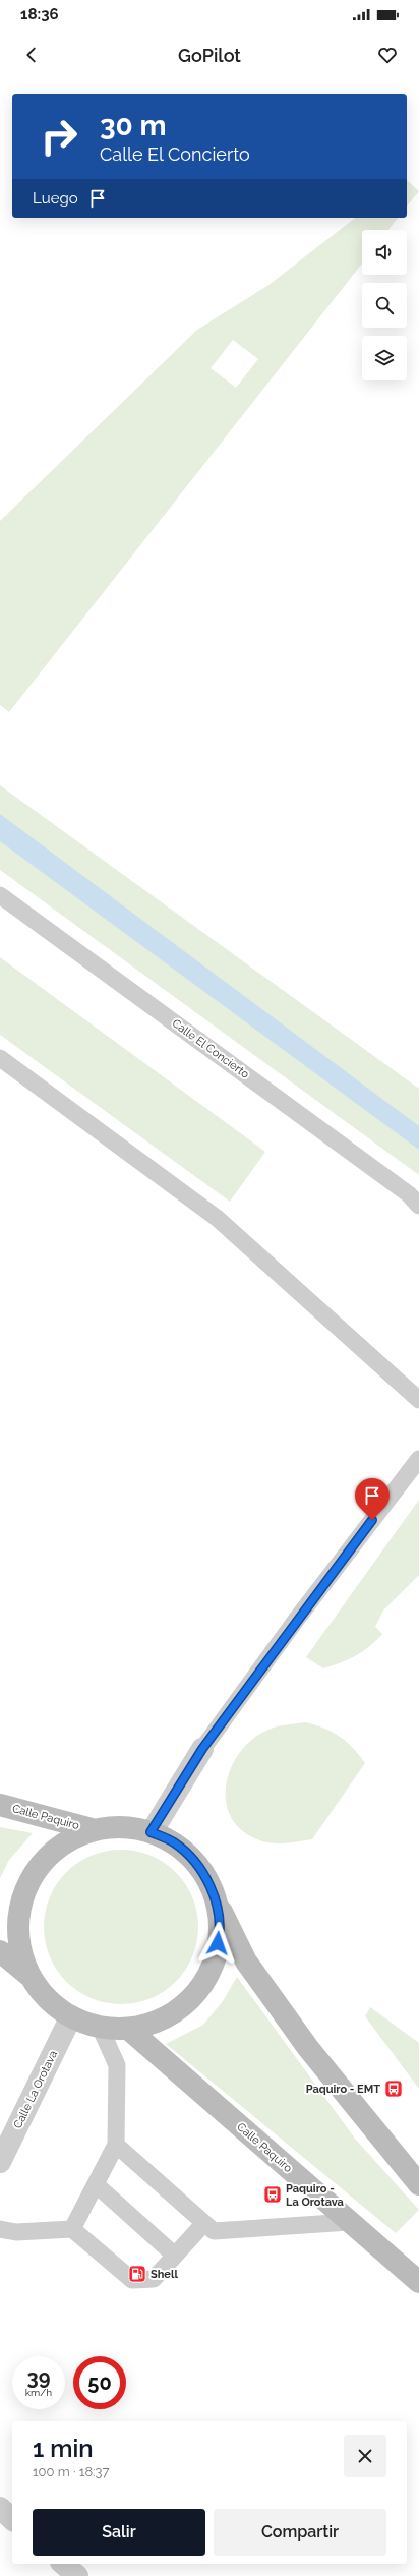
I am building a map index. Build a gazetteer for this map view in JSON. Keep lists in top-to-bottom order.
{
  "streets": {
    "main road": ["Calle Paquiro"],
    "street": ["Calle La Orotava"],
    "lane": ["Calle El Concierto"]
  },
  "places": {
    "bus stop": ["Paquiro - EMT", "Paquiro - La Orotava"],
    "fuel station": ["Shell"]
  },
  "page": {
    "status": "18:36",
    "header": "GoPilot",
    "turn": ["30 m", "Calle El Concierto"],
    "then": "Luego",
    "speed": "39 km/h",
    "limit": "50",
    "heading": ["1 min", "100 m · 18:37"],
    "buttons": ["Salir", "Compartir"]
  }
}
